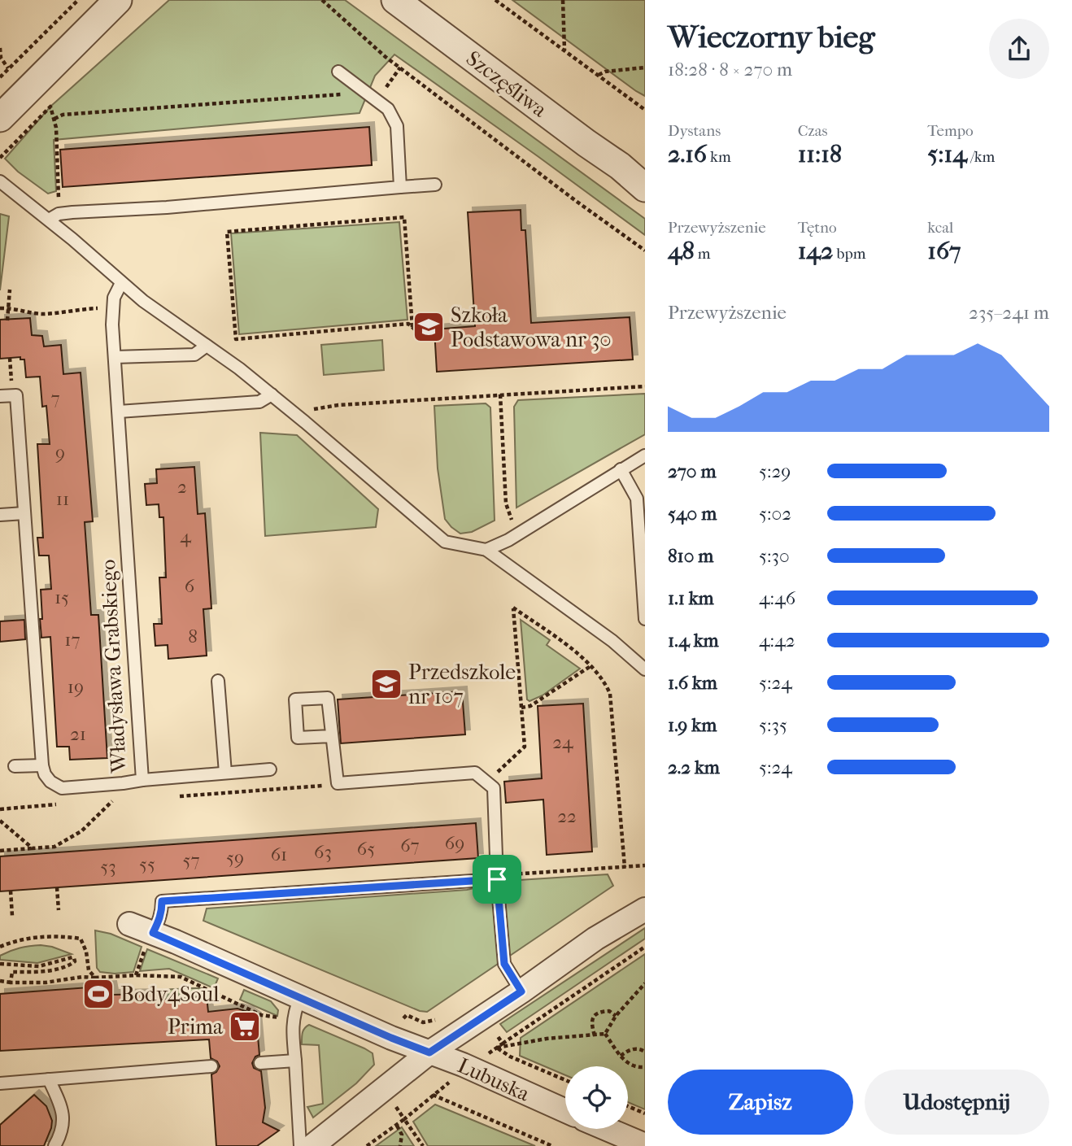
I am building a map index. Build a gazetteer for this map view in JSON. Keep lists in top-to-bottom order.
{
  "streets": {
    "street": ["Szczęśliwa", "Lubuska"],
    "lane": ["Władysława Grabskiego"]
  },
  "places": {
    "school or university": ["Szkoła Podstawowa nr 30", "Przedszkole nr 107"],
    "sports": ["Body4Soul"],
    "supermarket": ["Prima"]
  },
  "house_numbers": [
    "7",
    "9",
    "2",
    "11",
    "4",
    "6",
    "15",
    "8",
    "17",
    "19",
    "21",
    "24",
    "22",
    "69",
    "67",
    "65",
    "63",
    "61",
    "59",
    "57",
    "55",
    "53"
  ],
  "page": {
    "heading": ["Wieczorny bieg", "18:28 · 8 × 270 m"],
    "stats": [
      ["Dystans", "2.16 km"],
      ["Czas", "11:18"],
      ["Tempo", "5:14 /km"],
      ["Przewyższenie", "48 m"],
      ["Tętno", "142 bpm"],
      ["kcal", "167"]
    ],
    "chart": ["Przewyższenie", "235–241 m"],
    "list": [
      {
        "name": "270 m",
        "note": "5:29"
      },
      {
        "name": "540 m",
        "note": "5:02"
      },
      {
        "name": "810 m",
        "note": "5:30"
      },
      {
        "name": "1.1 km",
        "note": "4:46"
      },
      {
        "name": "1.4 km",
        "note": "4:42"
      },
      {
        "name": "1.6 km",
        "note": "5:24"
      },
      {
        "name": "1.9 km",
        "note": "5:35"
      },
      {
        "name": "2.2 km",
        "note": "5:24"
      }
    ],
    "buttons": ["Zapisz", "Udostępnij"]
  }
}
